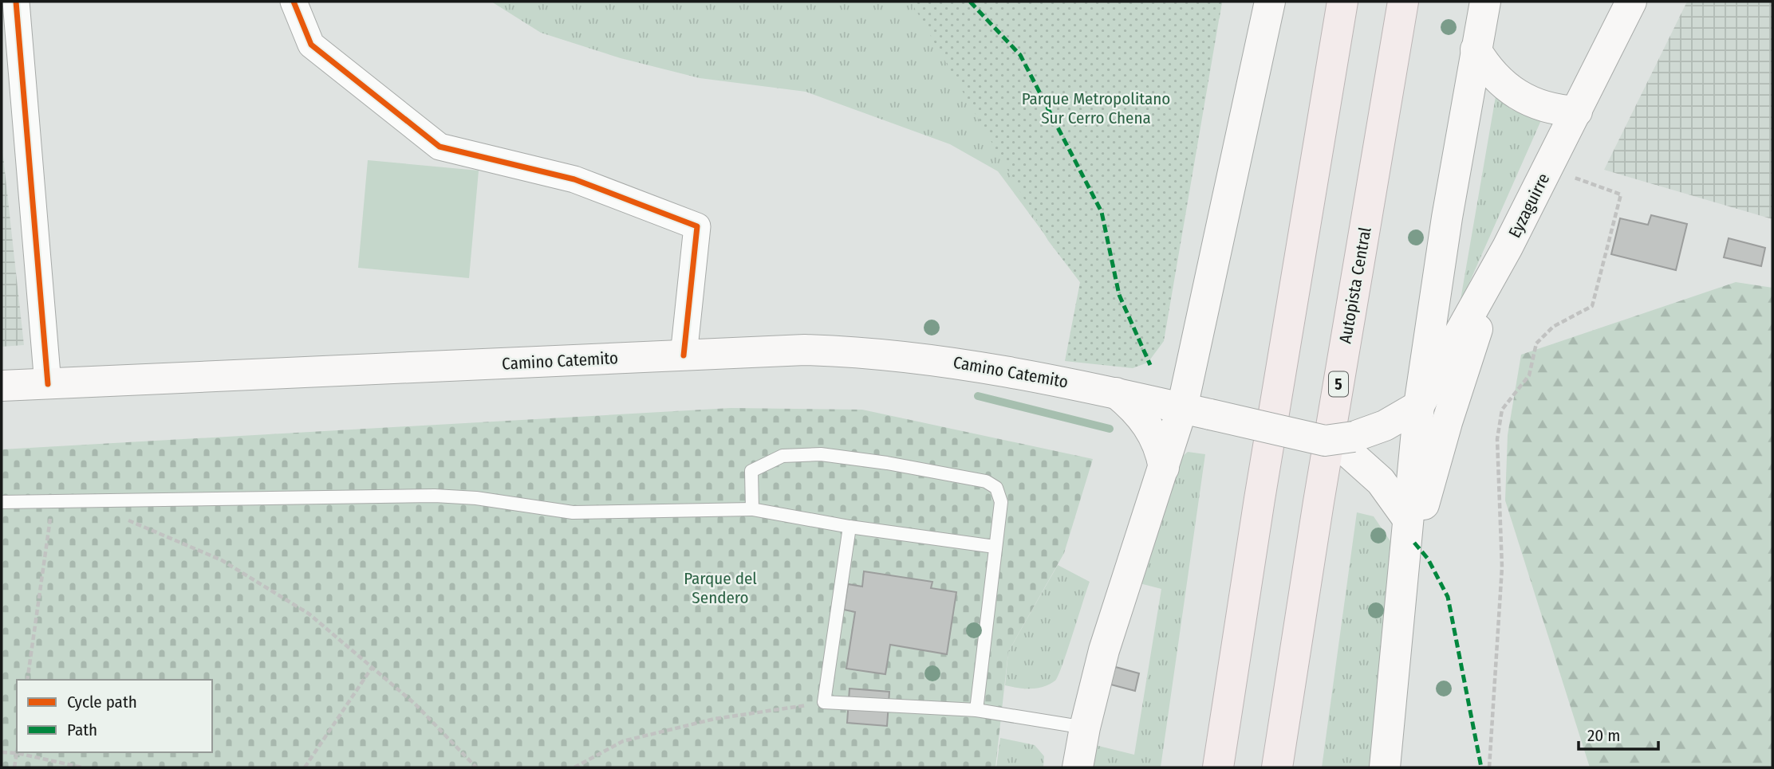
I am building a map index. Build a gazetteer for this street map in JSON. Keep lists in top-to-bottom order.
{
  "streets": {
    "highway": ["Autopista Central", "5"],
    "main road": ["Eyzaguirre", "Camino Catemito"]
  },
  "parks": ["Parque Metropolitano Sur Cerro Chena", "Parque del Sendero"],
  "legend": ["Cycle path", "Path"],
  "scale_bar": "20 m"
}
